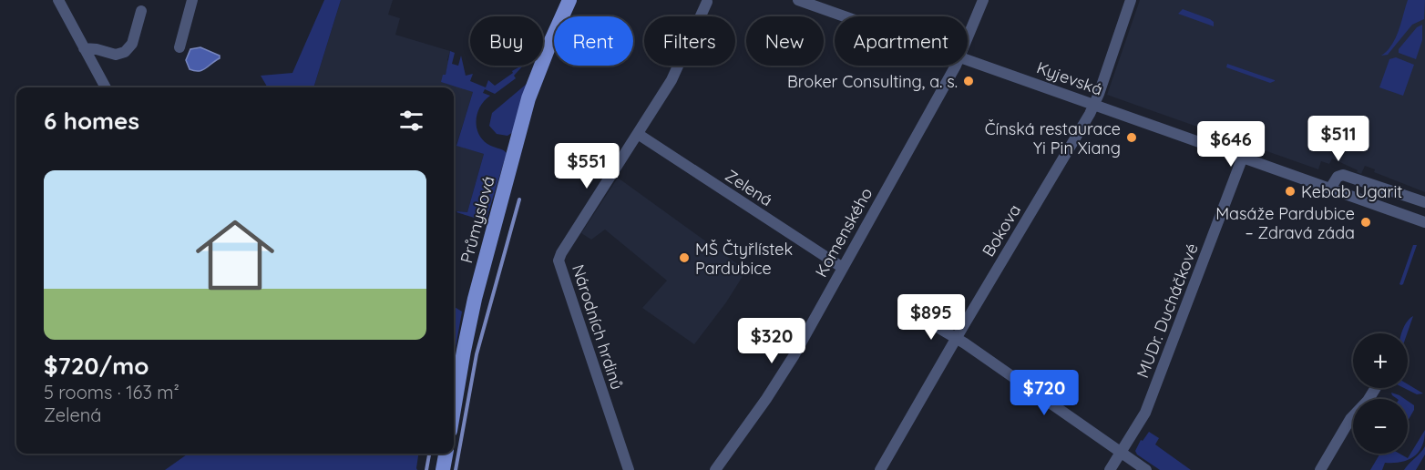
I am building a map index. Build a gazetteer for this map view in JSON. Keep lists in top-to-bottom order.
{
  "streets": {
    "main road": ["Průmyslová"],
    "street": [
      "Kyjevská",
      "Zelená",
      "Bokova",
      "Komenského",
      "MUDr. Ducháčkové",
      "Národních hrdinů"
    ]
  },
  "crossings": [
    ["Kyjevská", "Bokova"],
    ["Kyjevská", "MUDr. Ducháčkové"],
    ["Zelená", "Komenského"],
    ["Zelená", "Národních hrdinů"]
  ],
  "places": [
    "Broker Consulting, a. s.",
    "Čínská restaurace Yi Pin Xiang",
    "Kebab Ugarit",
    "Masáže Pardubice – Zdravá záda",
    "MŠ Čtyřlístek Pardubice"
  ],
  "page": {
    "chip": [
      "Buy",
      "Rent",
      "Filters",
      "New",
      "Apartment"
    ],
    "heading": "6 homes",
    "price": [
      "$511",
      "$646",
      "$551",
      "$895",
      "$320",
      "$720"
    ],
    "list": [
      {
        "name": "$720/mo",
        "note": "5 rooms · 163 m² · Zelená"
      }
    ],
    "map_buttons": ["+", "−"]
  }
}
